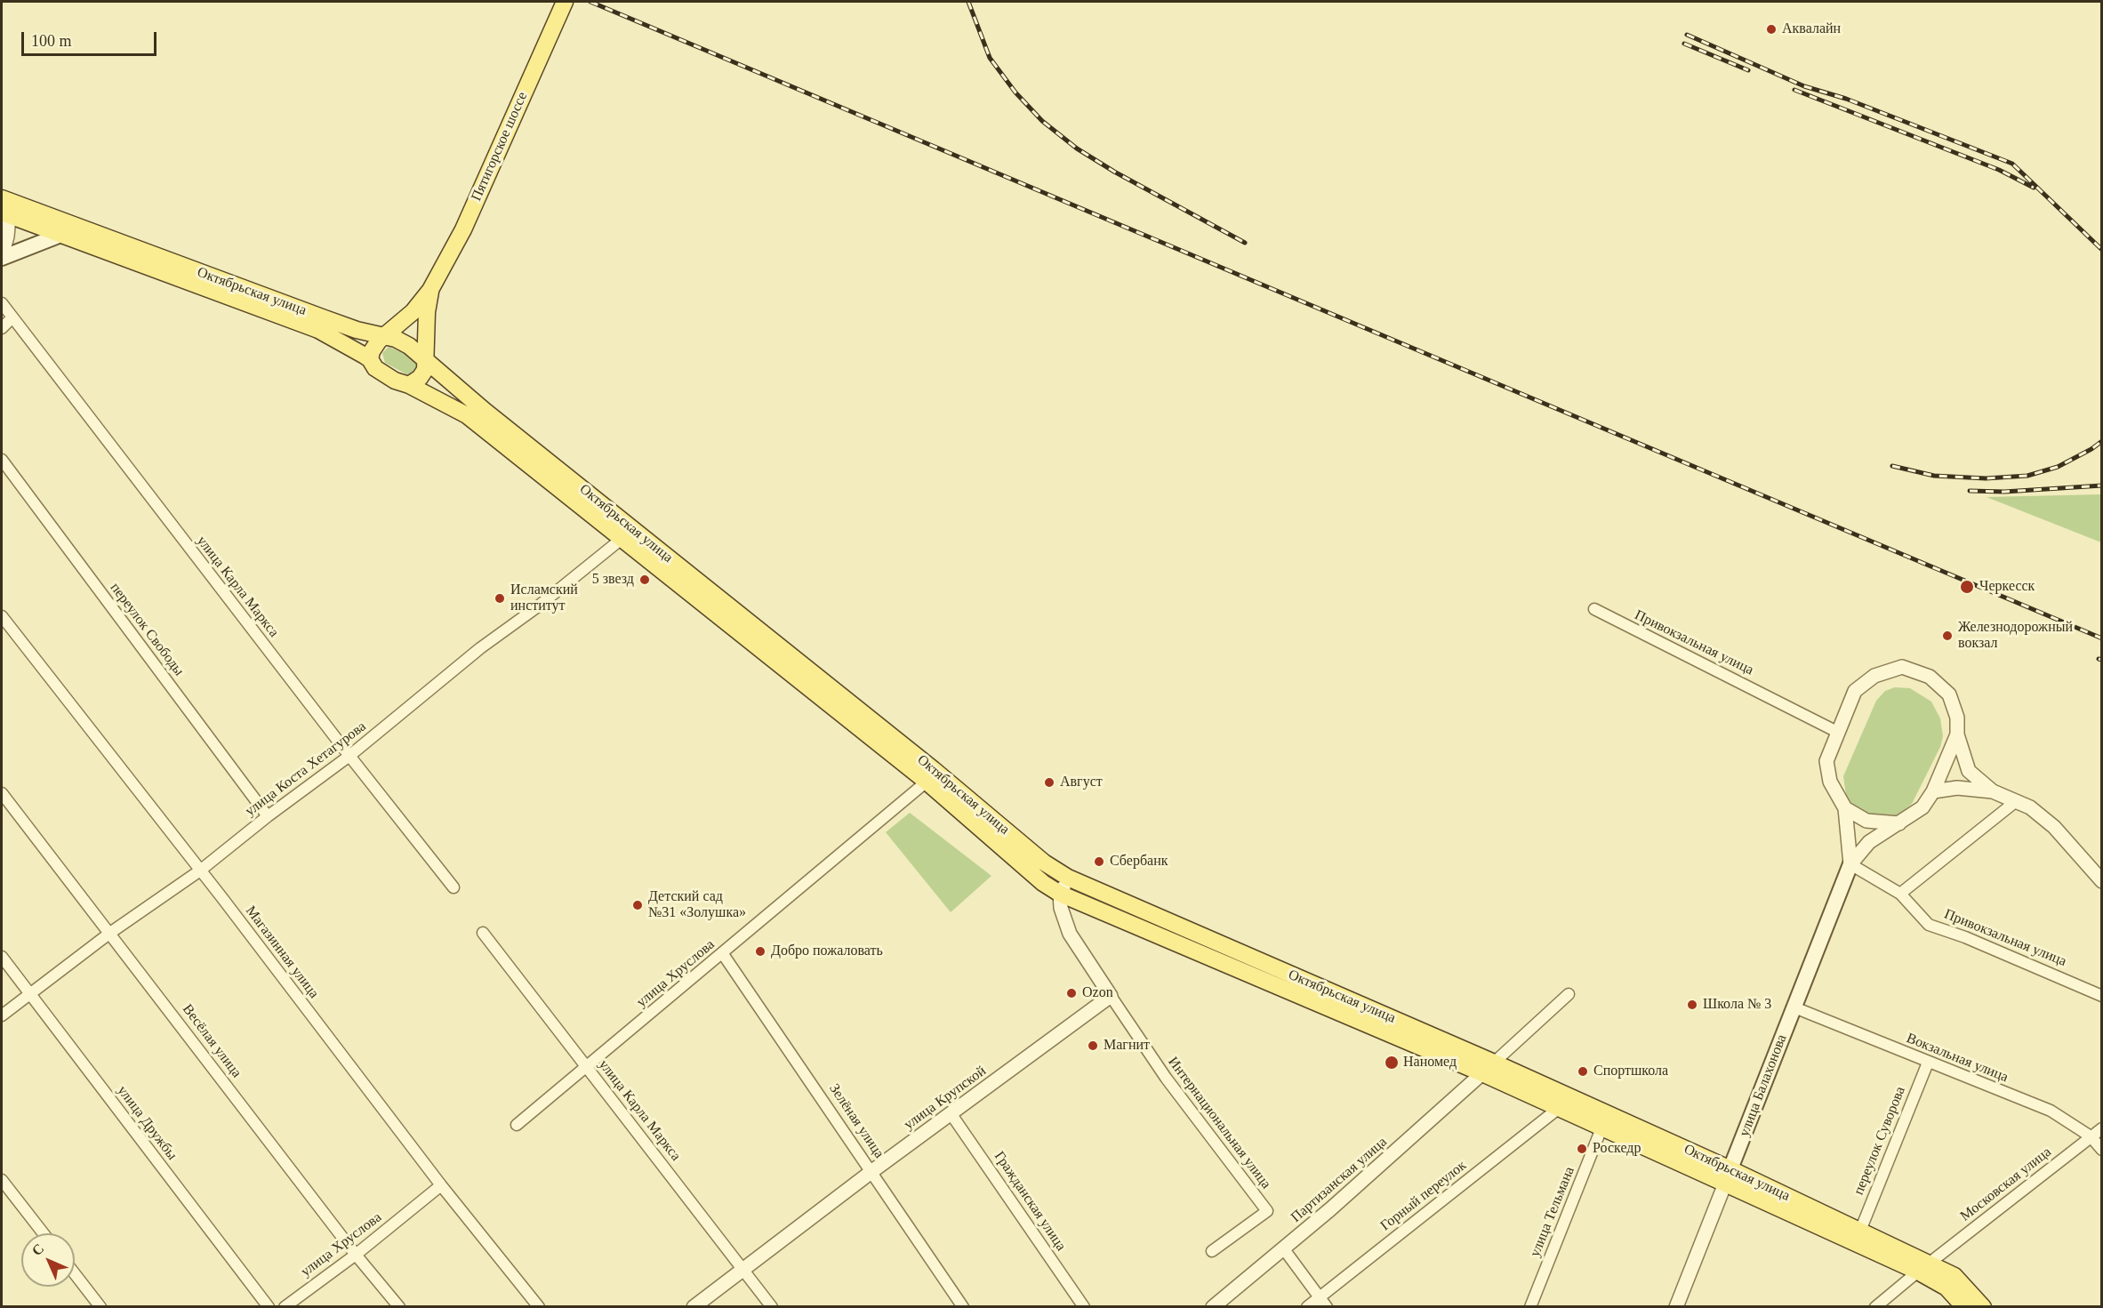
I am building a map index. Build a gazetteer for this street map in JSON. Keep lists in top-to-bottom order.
{
  "streets": {
    "main road": ["Пятигорское шоссе", "Октябрьская улица", "улица Балахонова"],
    "street": [
      "улица Карла Маркса",
      "переулок Свободы",
      "Привокзальная улица",
      "улица Коста Хетагурова",
      "Магазинная улица",
      "улица Хруслова",
      "Весёлая улица",
      "Вокзальная улица",
      "улица Крупской",
      "Зелёная улица",
      "улица Дружбы",
      "Интернациональная улица",
      "переулок Суворова",
      "Партизанская улица",
      "Московская улица",
      "Горный переулок",
      "Гражданская улица",
      "улица Тельмана"
    ]
  },
  "crossings": [
    ["Пятигорское шоссе", "Октябрьская улица"],
    ["Октябрьская улица", "улица Коста Хетагурова"],
    ["Октябрьская улица", "улица Хруслова"],
    ["Октябрьская улица", "улица Балахонова"],
    ["Октябрьская улица", "переулок Суворова"],
    ["Октябрьская улица", "Партизанская улица"],
    ["Октябрьская улица", "Московская улица"],
    ["Октябрьская улица", "Горный переулок"],
    ["Октябрьская улица", "улица Тельмана"],
    ["улица Карла Маркса", "улица Коста Хетагурова"],
    ["улица Карла Маркса", "улица Хруслова"],
    ["улица Карла Маркса", "улица Крупской"],
    ["переулок Свободы", "улица Коста Хетагурова"],
    ["Привокзальная улица", "улица Балахонова"],
    ["улица Коста Хетагурова", "Магазинная улица"],
    ["улица Коста Хетагурова", "Весёлая улица"],
    ["улица Коста Хетагурова", "улица Дружбы"],
    ["Магазинная улица", "улица Хруслова"],
    ["улица Хруслова", "Весёлая улица"],
    ["улица Хруслова", "Зелёная улица"],
    ["Вокзальная улица", "улица Балахонова"],
    ["Вокзальная улица", "переулок Суворова"],
    ["Вокзальная улица", "Московская улица"],
    ["улица Крупской", "Зелёная улица"],
    ["улица Крупской", "Интернациональная улица"],
    ["улица Крупской", "Гражданская улица"]
  ],
  "places": [
    "Аквалайн",
    "5 звезд",
    "Черкесск",
    "Исламский институт",
    "Железнодорожный вокзал",
    "Август",
    "Сбербанк",
    "Детский сад №31 «Золушка»",
    "Добро пожаловать",
    "Ozon",
    "Школа № 3",
    "Магнит",
    "Наномед",
    "Спортшкола",
    "Роскедр"
  ],
  "scale_bar": "100 m",
  "north": "top left"
}
